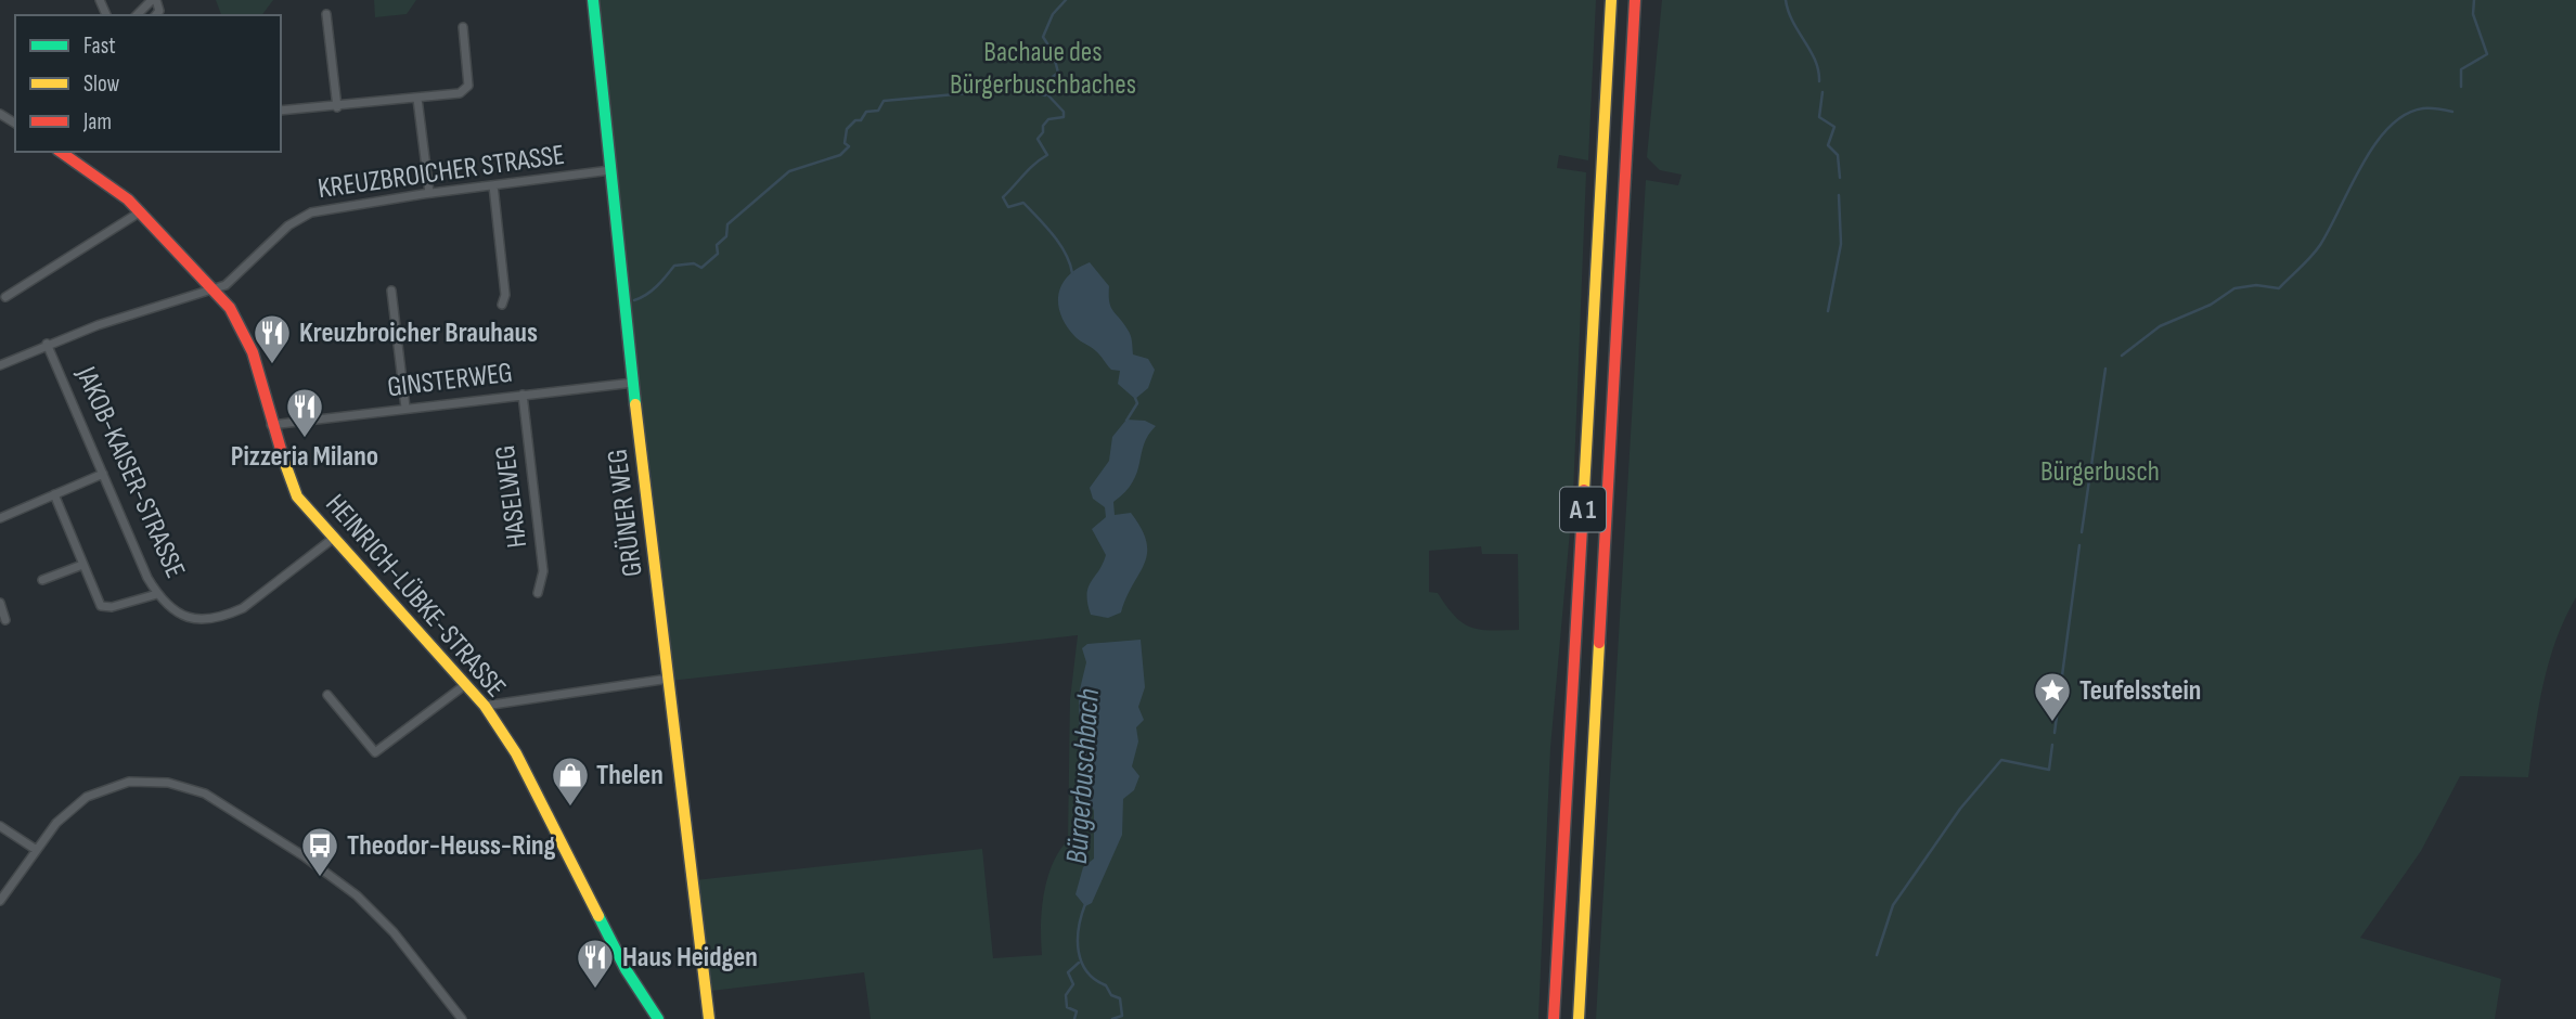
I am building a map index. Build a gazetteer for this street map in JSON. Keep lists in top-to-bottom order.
{
  "streets": {
    "main road": ["A 1", "GRÜNER WEG", "HEINRICH-LÜBKE-STRASSE"],
    "street": [
      "KREUZBROICHER STRASSE",
      "GINSTERWEG",
      "JAKOB-KAISER-STRASSE",
      "HASELWEG"
    ]
  },
  "crossings": [
    ["KREUZBROICHER STRASSE", "JAKOB-KAISER-STRASSE"],
    ["KREUZBROICHER STRASSE", "GRÜNER WEG"],
    ["KREUZBROICHER STRASSE", "HEINRICH-LÜBKE-STRASSE"],
    ["GINSTERWEG", "HASELWEG"],
    ["GINSTERWEG", "GRÜNER WEG"],
    ["GINSTERWEG", "HEINRICH-LÜBKE-STRASSE"],
    ["JAKOB-KAISER-STRASSE", "HEINRICH-LÜBKE-STRASSE"]
  ],
  "water": ["Bürgerbuschbach"],
  "parks": ["Bachaue des Bürgerbuschbaches", "Bürgerbusch"],
  "places": {
    "restaurant": ["Kreuzbroicher Brauhaus", "Pizzeria Milano", "Haus Heidgen"],
    "place": ["Teufelsstein"],
    "shop": ["Thelen"],
    "bus stop": ["Theodor-Heuss-Ring"]
  },
  "legend": ["Fast", "Slow", "Jam"]
}
